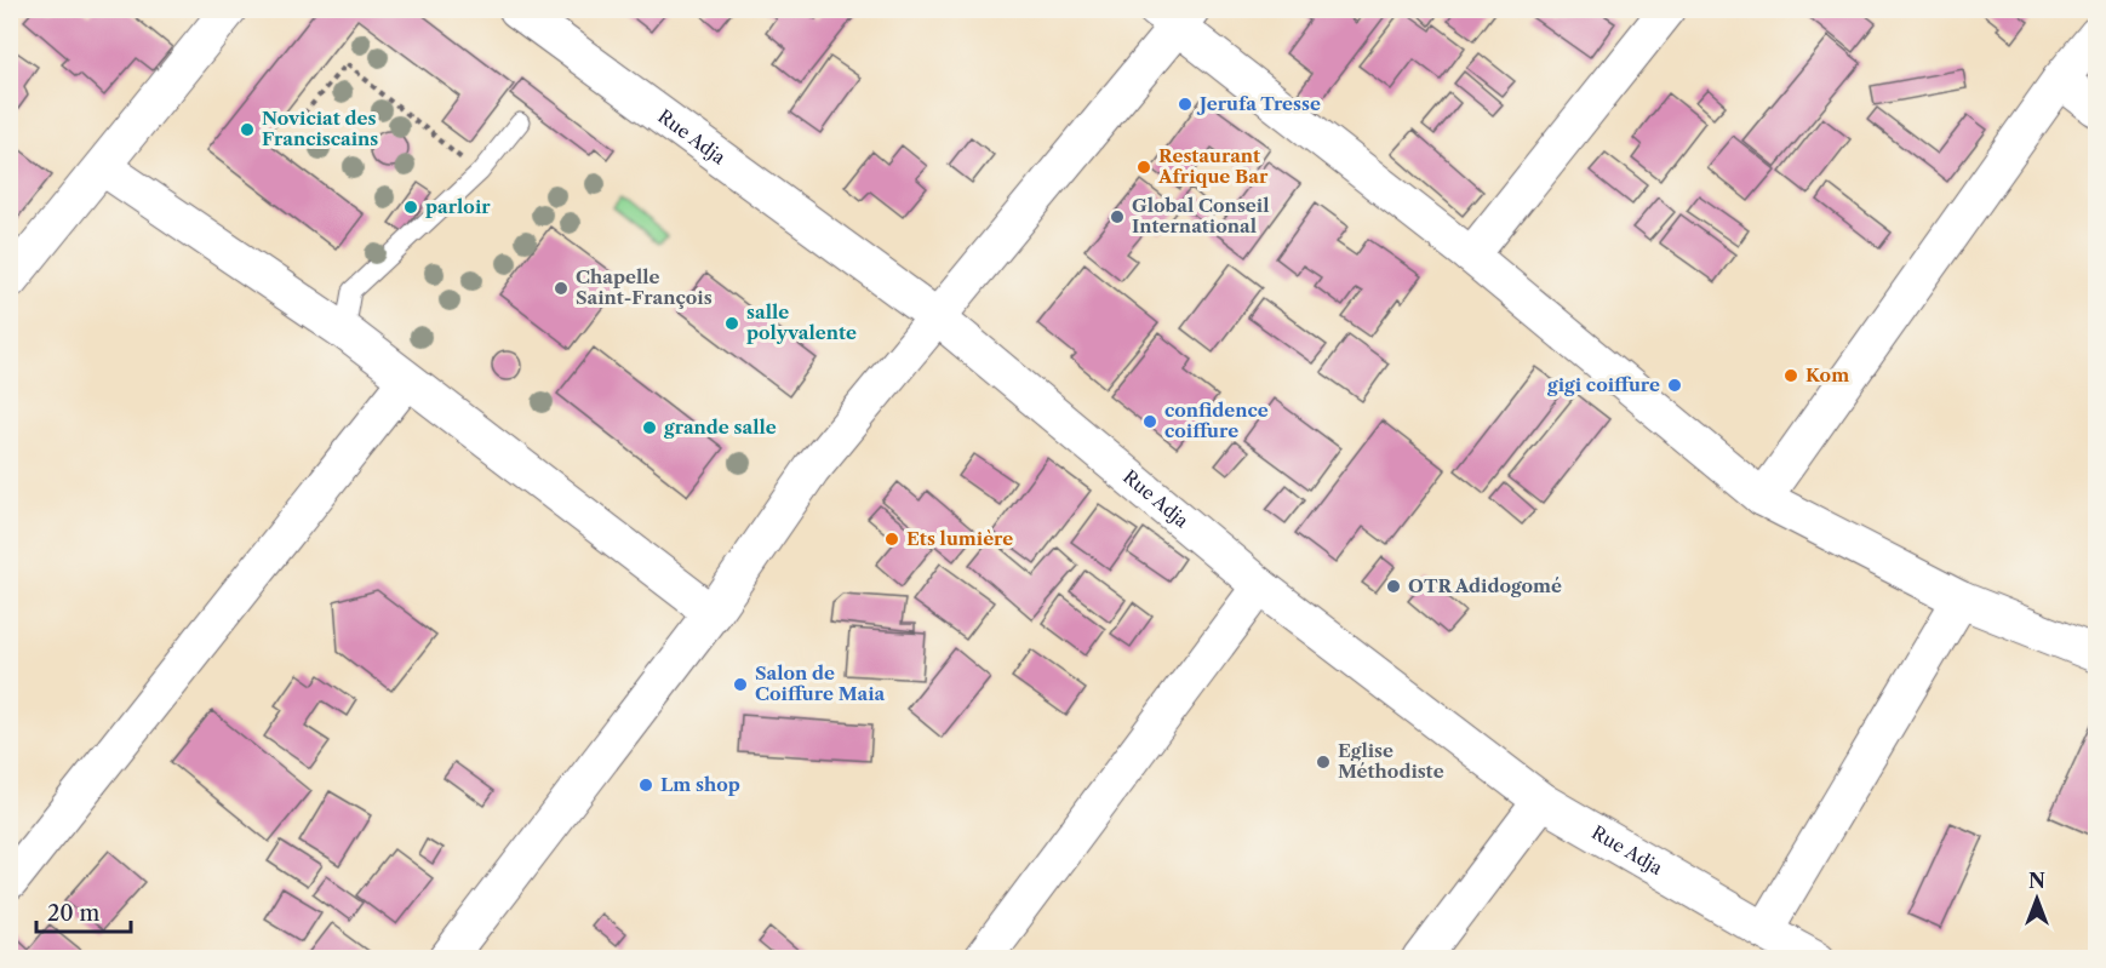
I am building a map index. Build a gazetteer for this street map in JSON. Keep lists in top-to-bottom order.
{
  "streets": {
    "street": ["Rue Adja"]
  },
  "places": [
    "Jerufa Tresse",
    "Noviciat des Franciscains",
    "Restaurant Afrique Bar",
    "parloir",
    "Global Conseil International",
    "Chapelle Saint-François",
    "salle polyvalente",
    "Kom",
    "gigi coiffure",
    "confidence coiffure",
    "grande salle",
    "Ets lumière",
    "OTR Adidogomé",
    "Salon de Coiffure Maia",
    "Eglise Méthodiste",
    "Lm shop"
  ],
  "scale_bar": "20 m",
  "north": "top"
}
